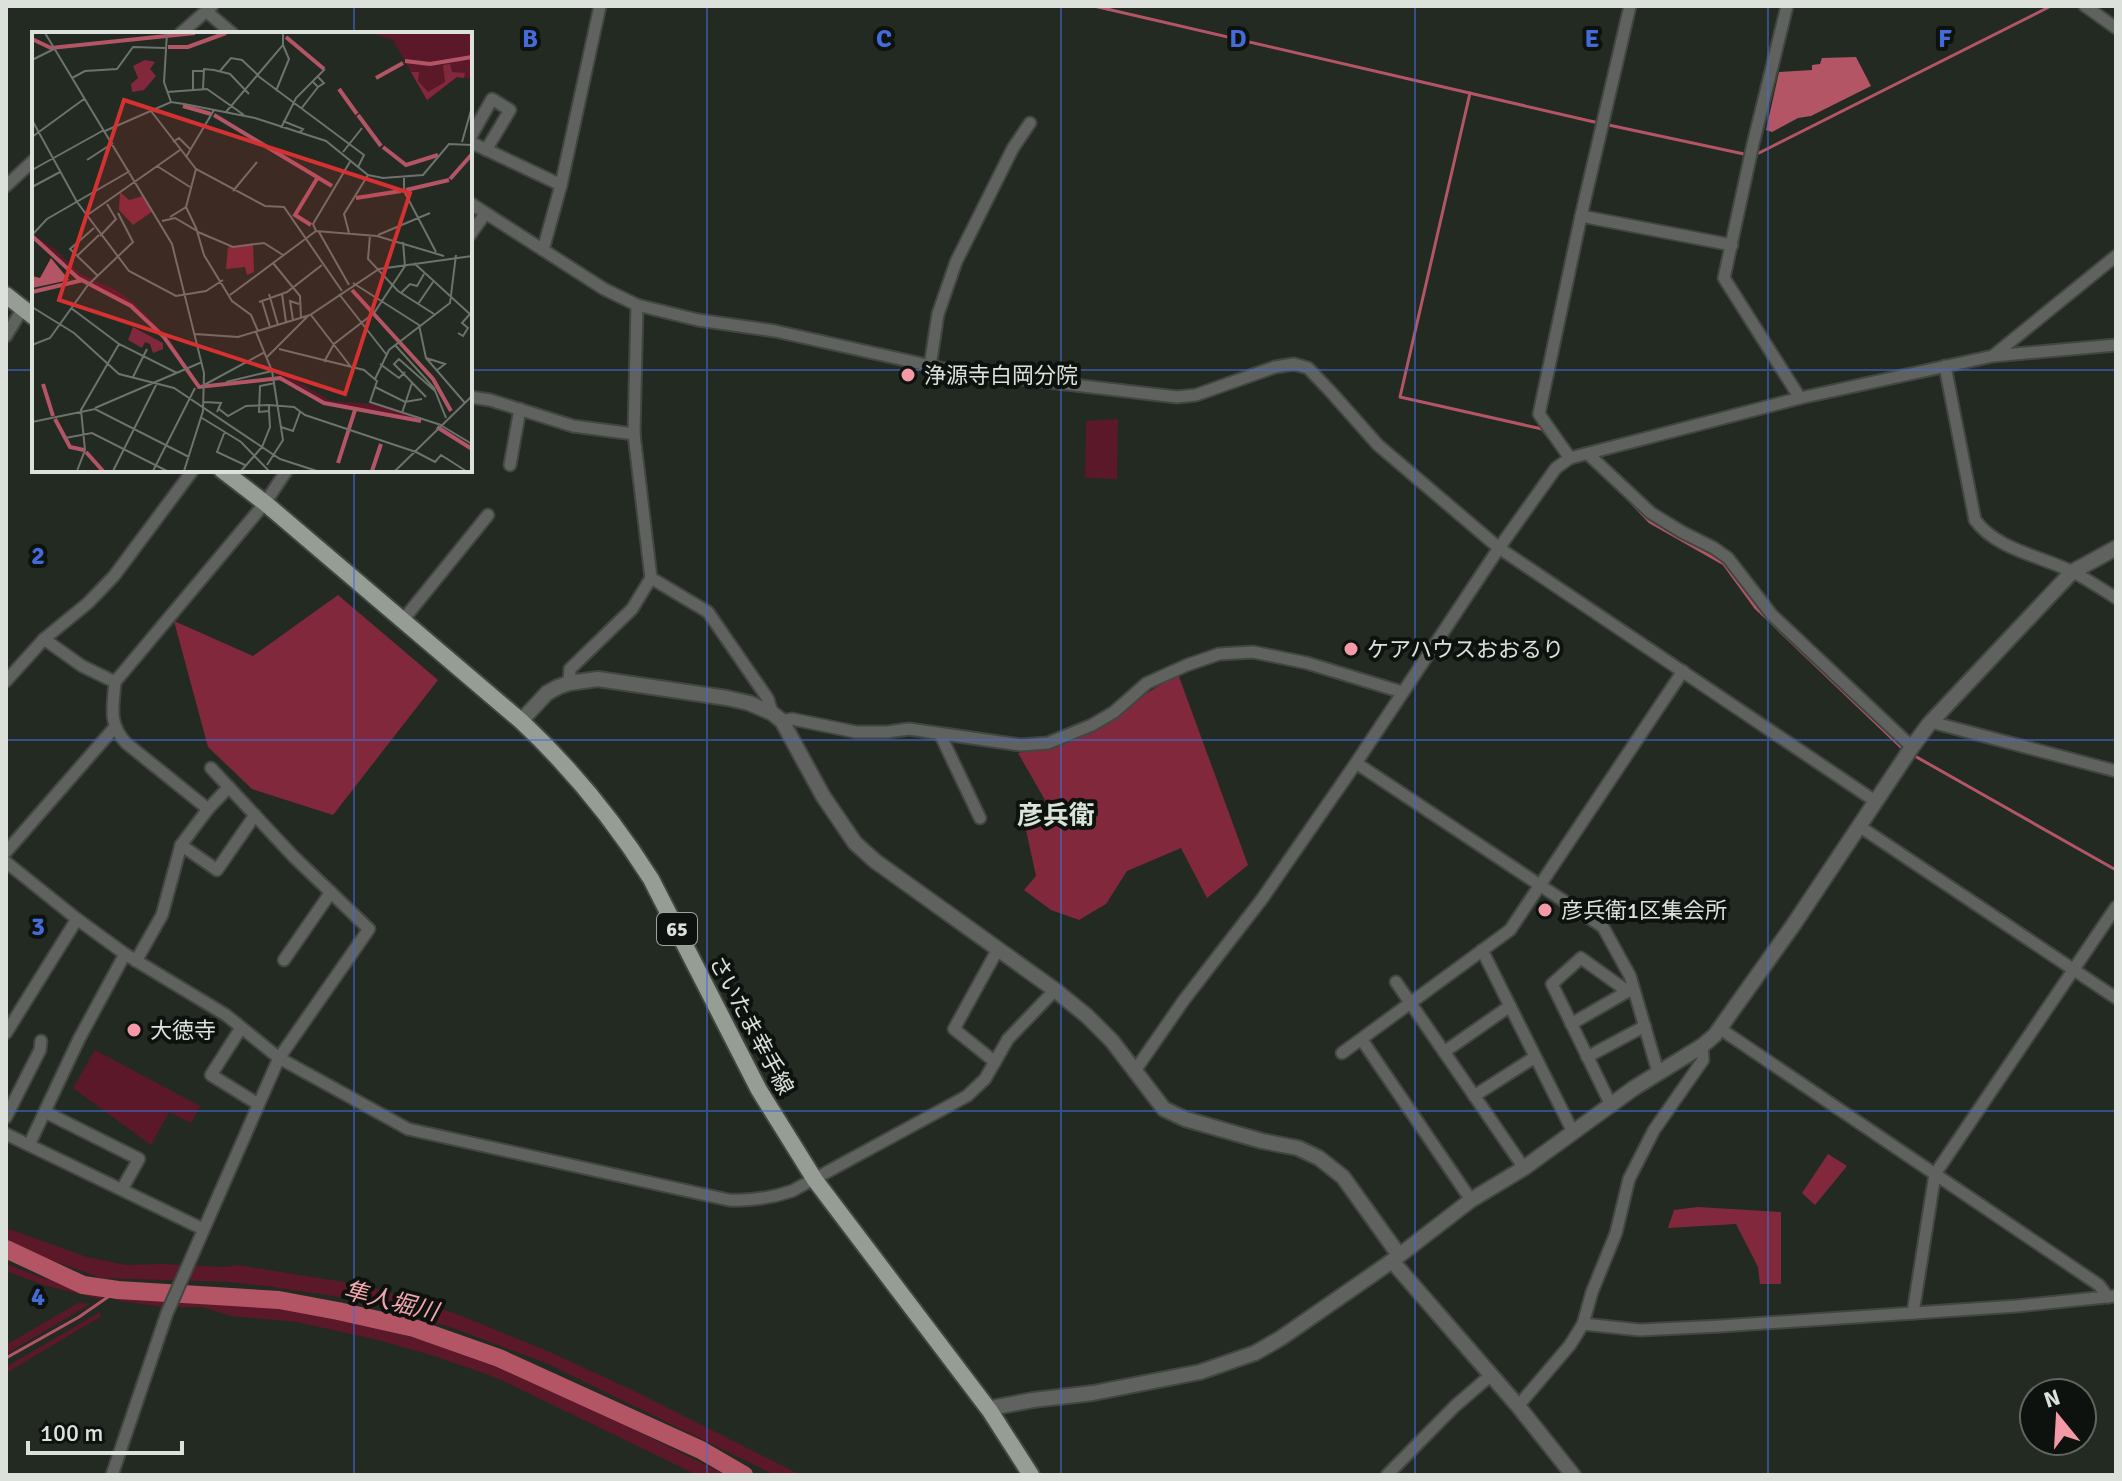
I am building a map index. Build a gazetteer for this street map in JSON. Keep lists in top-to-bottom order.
{
  "streets": {
    "main road": ["65", "さいたま幸手線"]
  },
  "districts": ["彦兵衛"],
  "water": ["隼人堀川"],
  "places": [
    "浄源寺白岡分院",
    "ケアハウスおおるり",
    "彦兵衛1区集会所",
    "大徳寺"
  ],
  "scale_bar": "100 m",
  "north": "top",
  "grid": {
    "columns": [
      "B",
      "C",
      "D",
      "E",
      "F"
    ],
    "rows": ["2", "3", "4"]
  }
}
